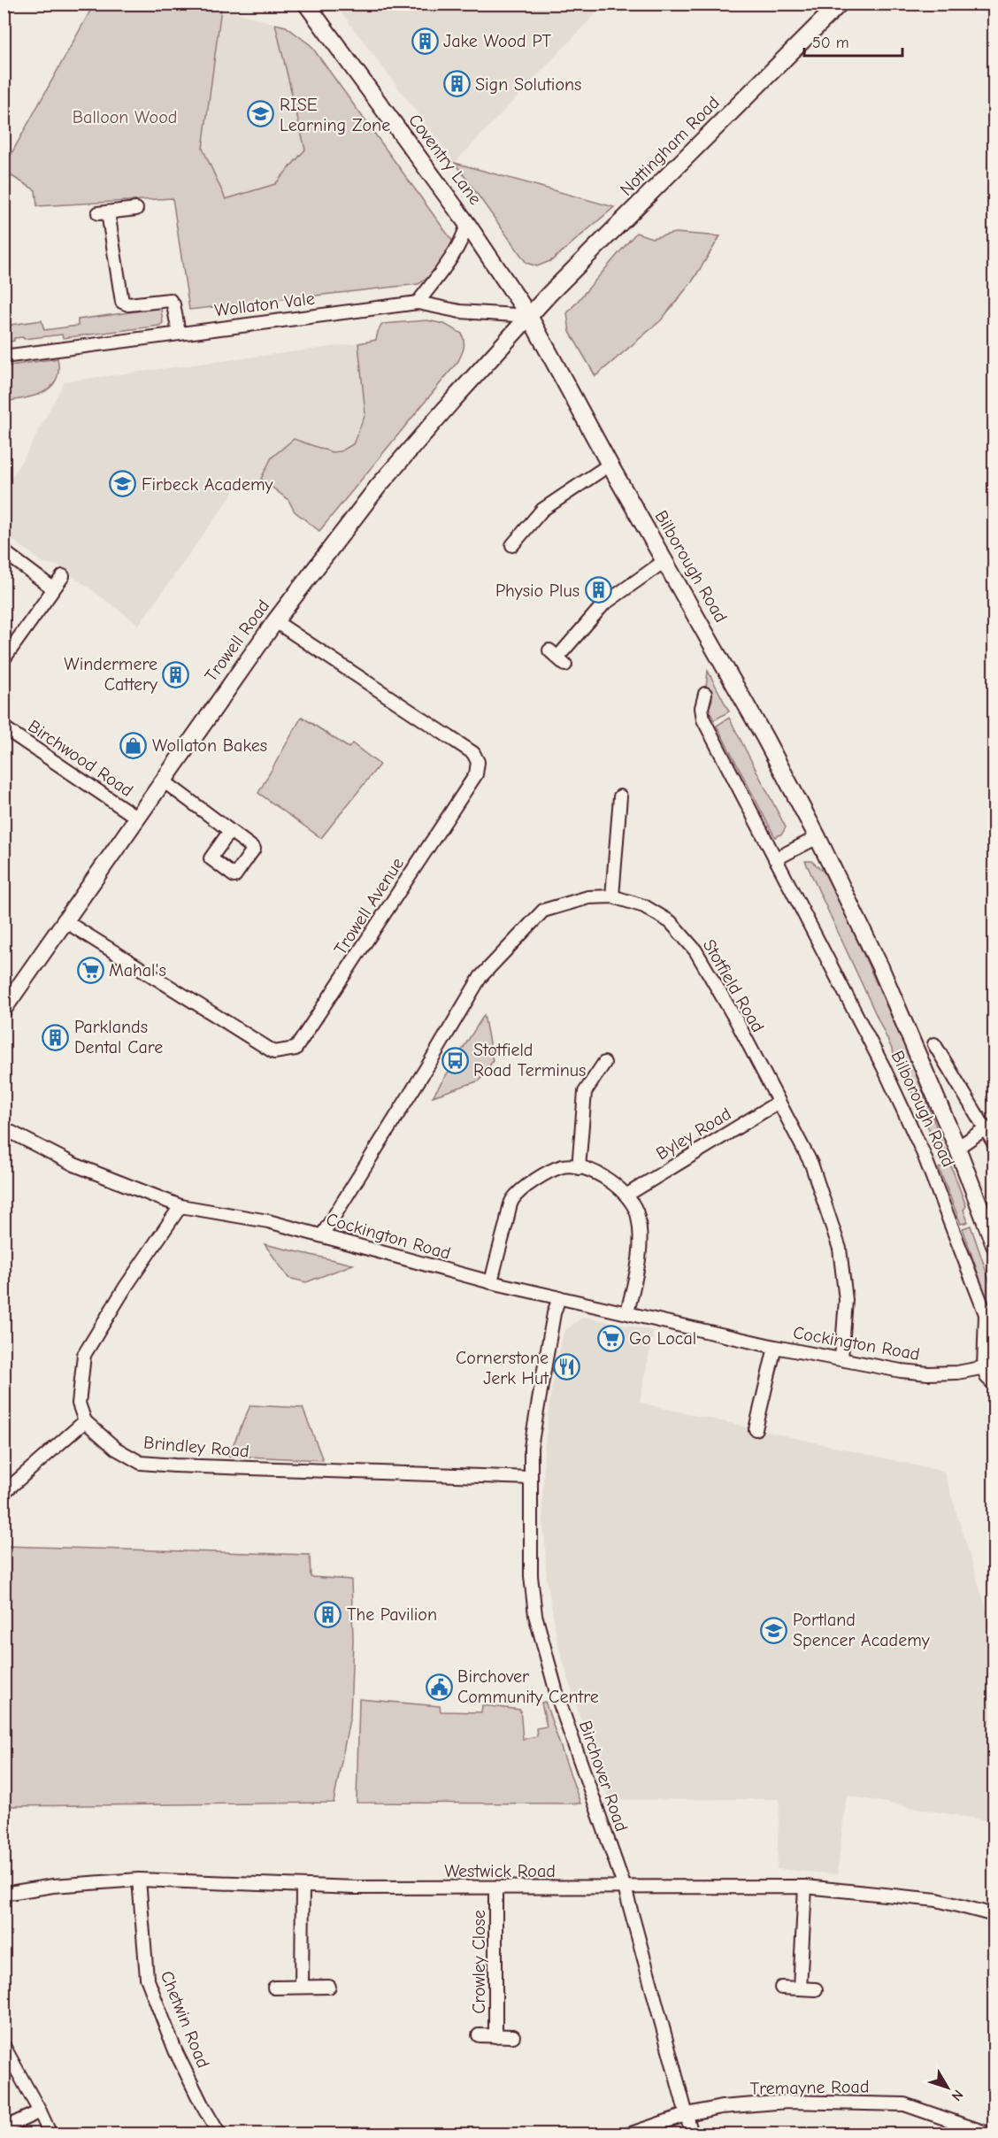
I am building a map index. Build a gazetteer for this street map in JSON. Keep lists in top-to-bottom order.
{
  "streets": {
    "main road": [
      "Nottingham Road",
      "Coventry Lane",
      "Bilborough Road",
      "Trowell Road"
    ],
    "street": [
      "Wollaton Vale",
      "Birchwood Road",
      "Trowell Avenue",
      "Stotfield Road",
      "Byley Road",
      "Cockington Road",
      "Brindley Road",
      "Birchover Road",
      "Westwick Road",
      "Crowley Close",
      "Chetwin Road",
      "Tremayne Road"
    ]
  },
  "crossings": [
    ["Nottingham Road", "Coventry Lane"],
    ["Nottingham Road", "Wollaton Vale"],
    ["Nottingham Road", "Bilborough Road"],
    ["Nottingham Road", "Trowell Road"],
    ["Coventry Lane", "Wollaton Vale"],
    ["Coventry Lane", "Bilborough Road"],
    ["Coventry Lane", "Trowell Road"],
    ["Wollaton Vale", "Bilborough Road"],
    ["Wollaton Vale", "Trowell Road"],
    ["Bilborough Road", "Trowell Road"],
    ["Bilborough Road", "Cockington Road"],
    ["Trowell Road", "Birchwood Road"],
    ["Trowell Road", "Trowell Avenue"],
    ["Stotfield Road", "Byley Road"],
    ["Stotfield Road", "Cockington Road"],
    ["Byley Road", "Cockington Road"],
    ["Byley Road", "Birchover Road"],
    ["Cockington Road", "Birchover Road"],
    ["Brindley Road", "Birchover Road"],
    ["Birchover Road", "Westwick Road"],
    ["Birchover Road", "Tremayne Road"],
    ["Westwick Road", "Crowley Close"],
    ["Westwick Road", "Chetwin Road"]
  ],
  "parks": ["Balloon Wood"],
  "places": {
    "building": [
      "Jake Wood PT",
      "Sign Solutions",
      "Physio Plus",
      "Windermere Cattery",
      "Parklands Dental Care",
      "The Pavilion"
    ],
    "school or university": ["RISE Learning Zone", "Firbeck Academy", "Portland Spencer Academy"],
    "shop": ["Wollaton Bakes"],
    "supermarket": ["Mahal's", "Go Local"],
    "bus stop": ["Stotfield Road Terminus"],
    "restaurant": ["Cornerstone Jerk Hut"],
    "public building": ["Birchover Community Centre"]
  },
  "scale_bar": "50 m",
  "north": "bottom right"
}
